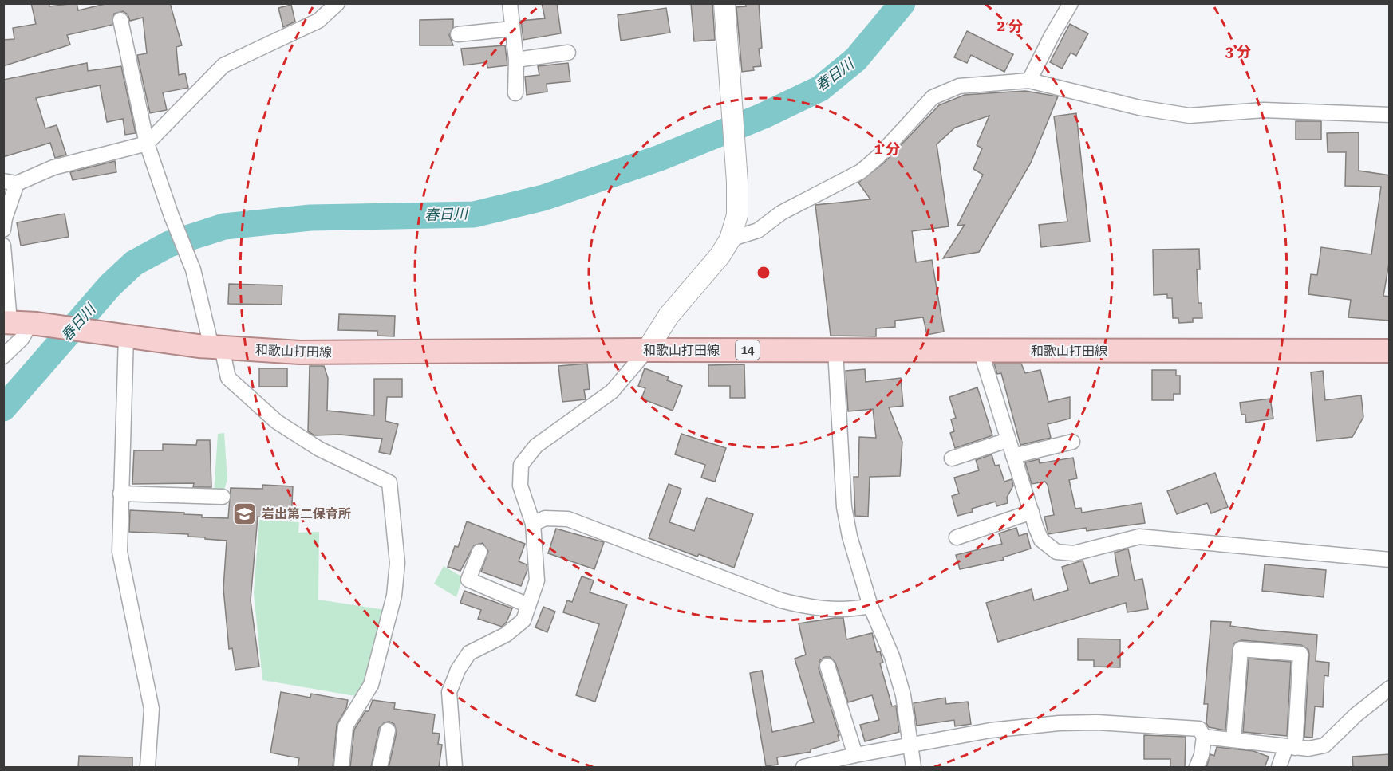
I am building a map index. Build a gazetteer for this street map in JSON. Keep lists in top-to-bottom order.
{
  "streets": {
    "main road": ["和歌山打田線", "14"]
  },
  "water": ["春日川"],
  "places": {
    "school or university": ["岩出第二保育所"]
  },
  "rings": ["2 分", "3 分", "1 分"]
}
